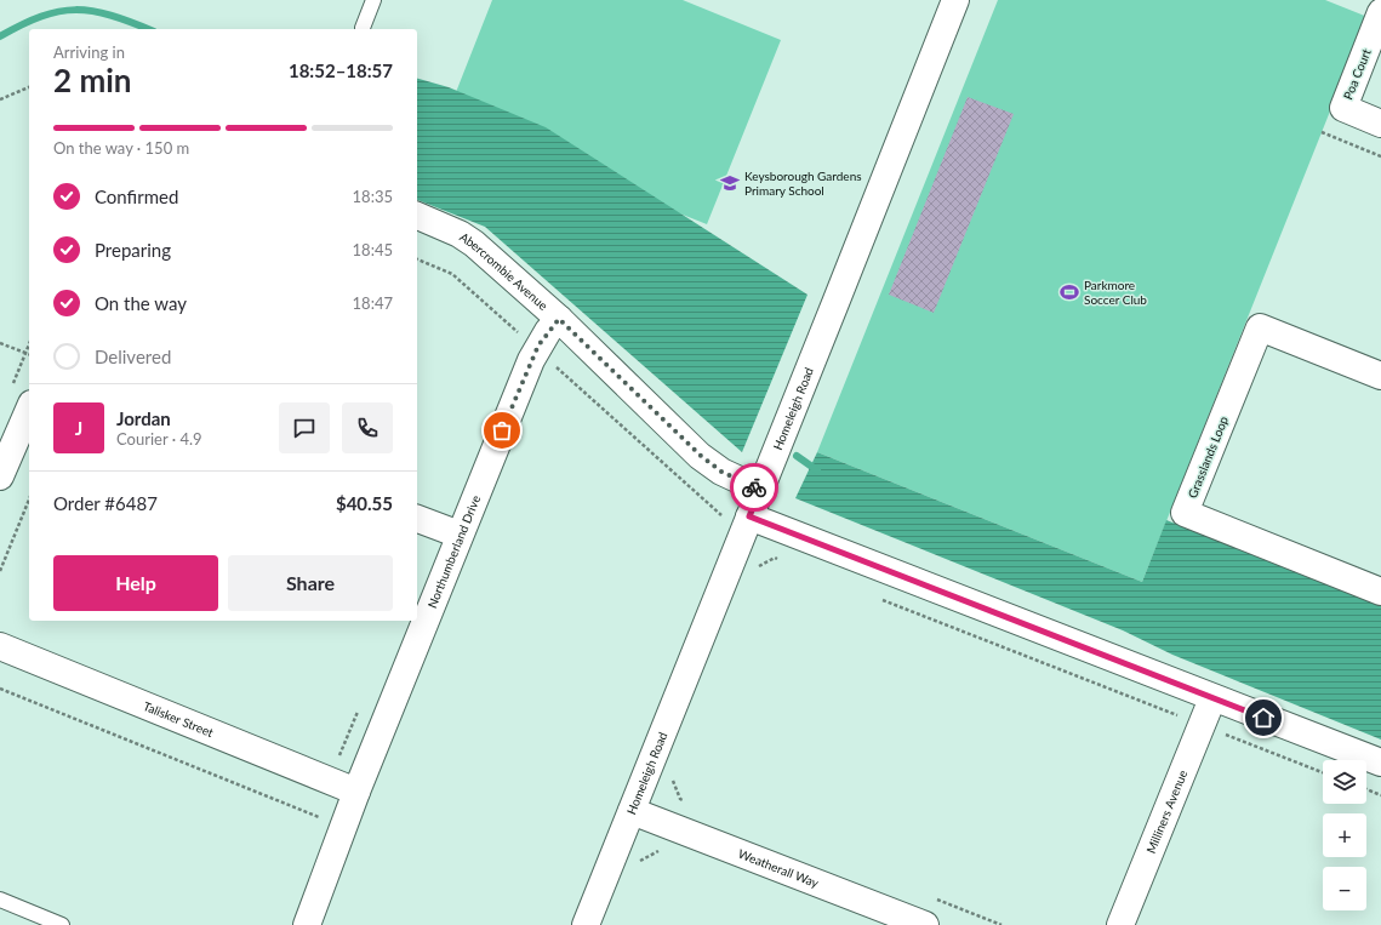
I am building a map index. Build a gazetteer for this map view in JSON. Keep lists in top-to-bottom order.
{
  "streets": {
    "street": [
      "Poa Court",
      "Abercrombie Avenue",
      "Homeleigh Road",
      "Grasslands Loop",
      "Northumberland Drive",
      "Talisker Street",
      "Milliners Avenue",
      "Weatherall Way"
    ]
  },
  "crossings": [
    ["Abercrombie Avenue", "Homeleigh Road"],
    ["Abercrombie Avenue", "Northumberland Drive"],
    ["Homeleigh Road", "Weatherall Way"],
    ["Northumberland Drive", "Talisker Street"]
  ],
  "places": {
    "school or university": ["Keysborough Gardens Primary School"],
    "sports": ["Parkmore Soccer Club"]
  },
  "page": {
    "heading": ["2 min", "Arriving in", "18:52–18:57"],
    "panel": [
      "Jordan",
      "Courier · 4.9",
      "Order #6487",
      "$40.55"
    ],
    "bar": "On the way · 150 m",
    "list": [
      ["Confirmed", "18:35"],
      ["Preparing", "18:45"],
      ["On the way", "18:47"],
      "Delivered"
    ],
    "round": "J",
    "buttons": ["Help", "Share"],
    "map_buttons": ["+", "−"]
  }
}
